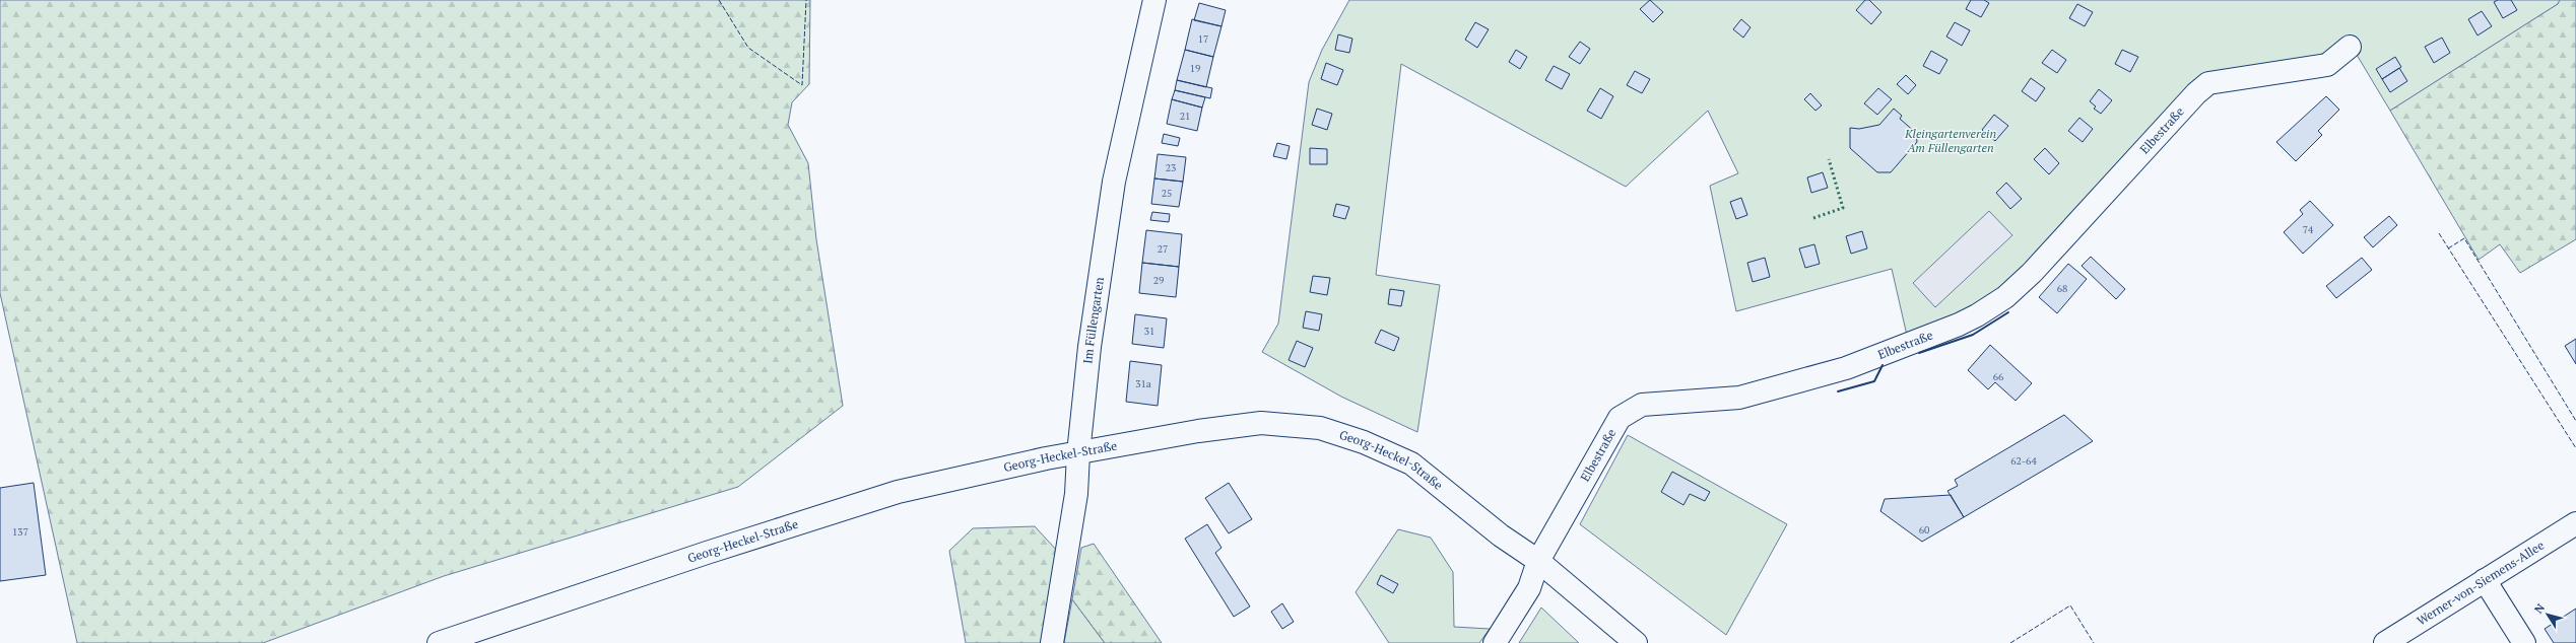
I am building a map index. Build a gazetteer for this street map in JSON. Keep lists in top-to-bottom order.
{
  "streets": {
    "street": [
      "Elbestraße",
      "Im Füllengarten",
      "Georg-Heckel-Straße",
      "Werner-von-Siemens-Allee"
    ]
  },
  "crossings": [
    ["Elbestraße", "Georg-Heckel-Straße"],
    ["Im Füllengarten", "Georg-Heckel-Straße"]
  ],
  "parks": ["Kleingartenverein Am Füllengarten"],
  "house_numbers": [
    "17",
    "19",
    "21",
    "23",
    "25",
    "74",
    "27",
    "29",
    "68",
    "31",
    "66",
    "31a",
    "62-64",
    "60",
    "137"
  ],
  "north": "top left"
}
